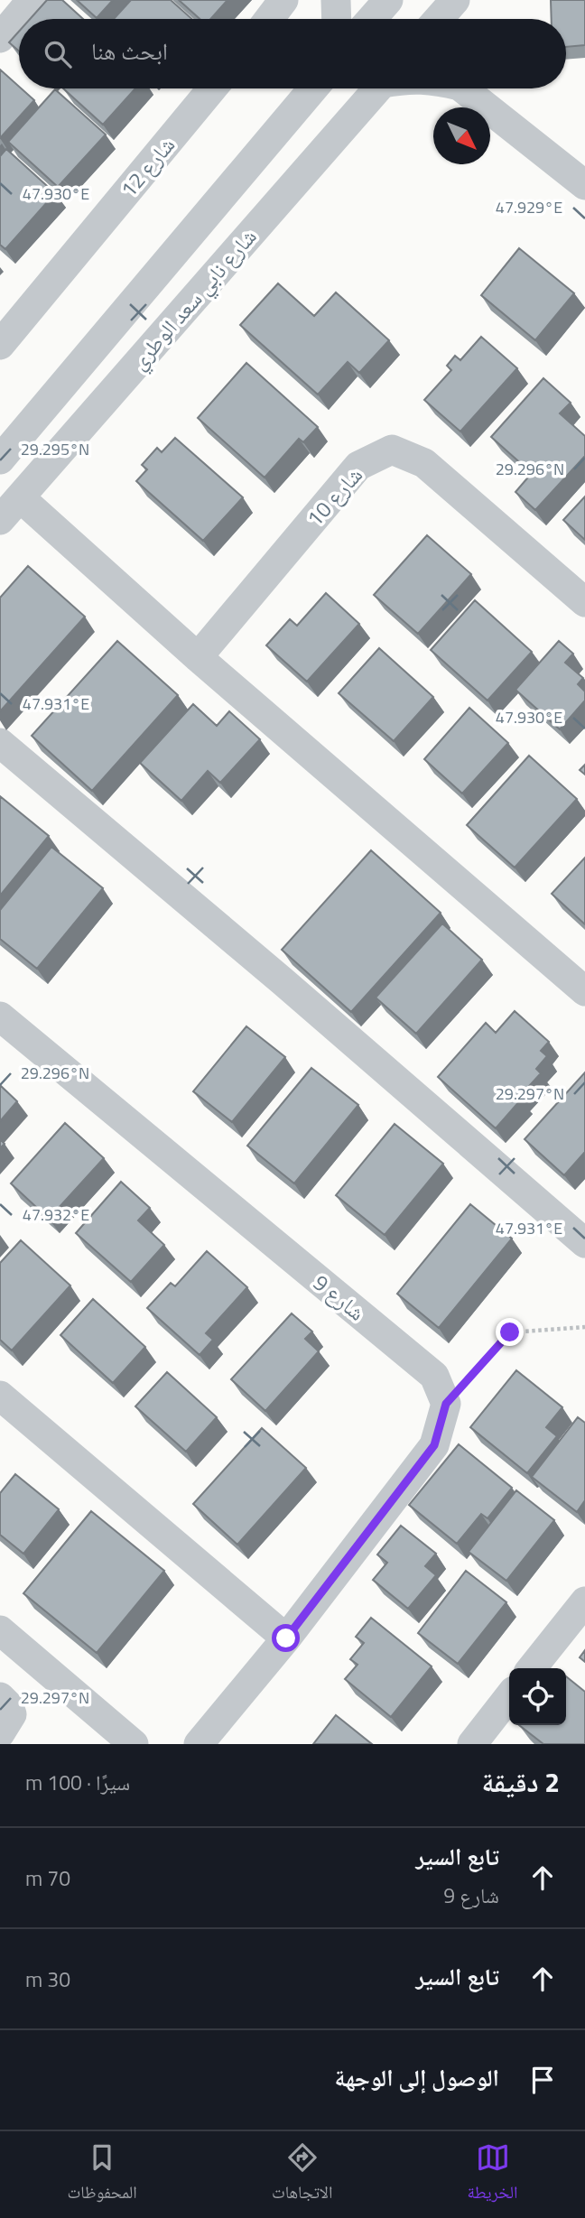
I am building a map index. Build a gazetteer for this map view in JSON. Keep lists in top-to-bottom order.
{
  "streets": {
    "street": [
      "شارع 12",
      "شارع نابي سعد الوطري",
      "شارع 10",
      "شارع 9"
    ]
  },
  "north": "bottom right",
  "page": {
    "search": "ابحث هنا",
    "heading": ["2 دقيقة", "سيرًا · 100 m"],
    "list": [
      ["تابع السير", "شارع 9", "70 m"],
      ["تابع السير", "30 m"],
      "الوصول إلى الوجهة"
    ],
    "nav": ["الخريطة", "الاتجاهات", "المحفوظات"]
  },
  "coordinates": [
    "47.930°E",
    "47.929°E",
    "29.295°N",
    "29.296°N",
    "47.931°E",
    "29.297°N",
    "47.932°E"
  ]
}
